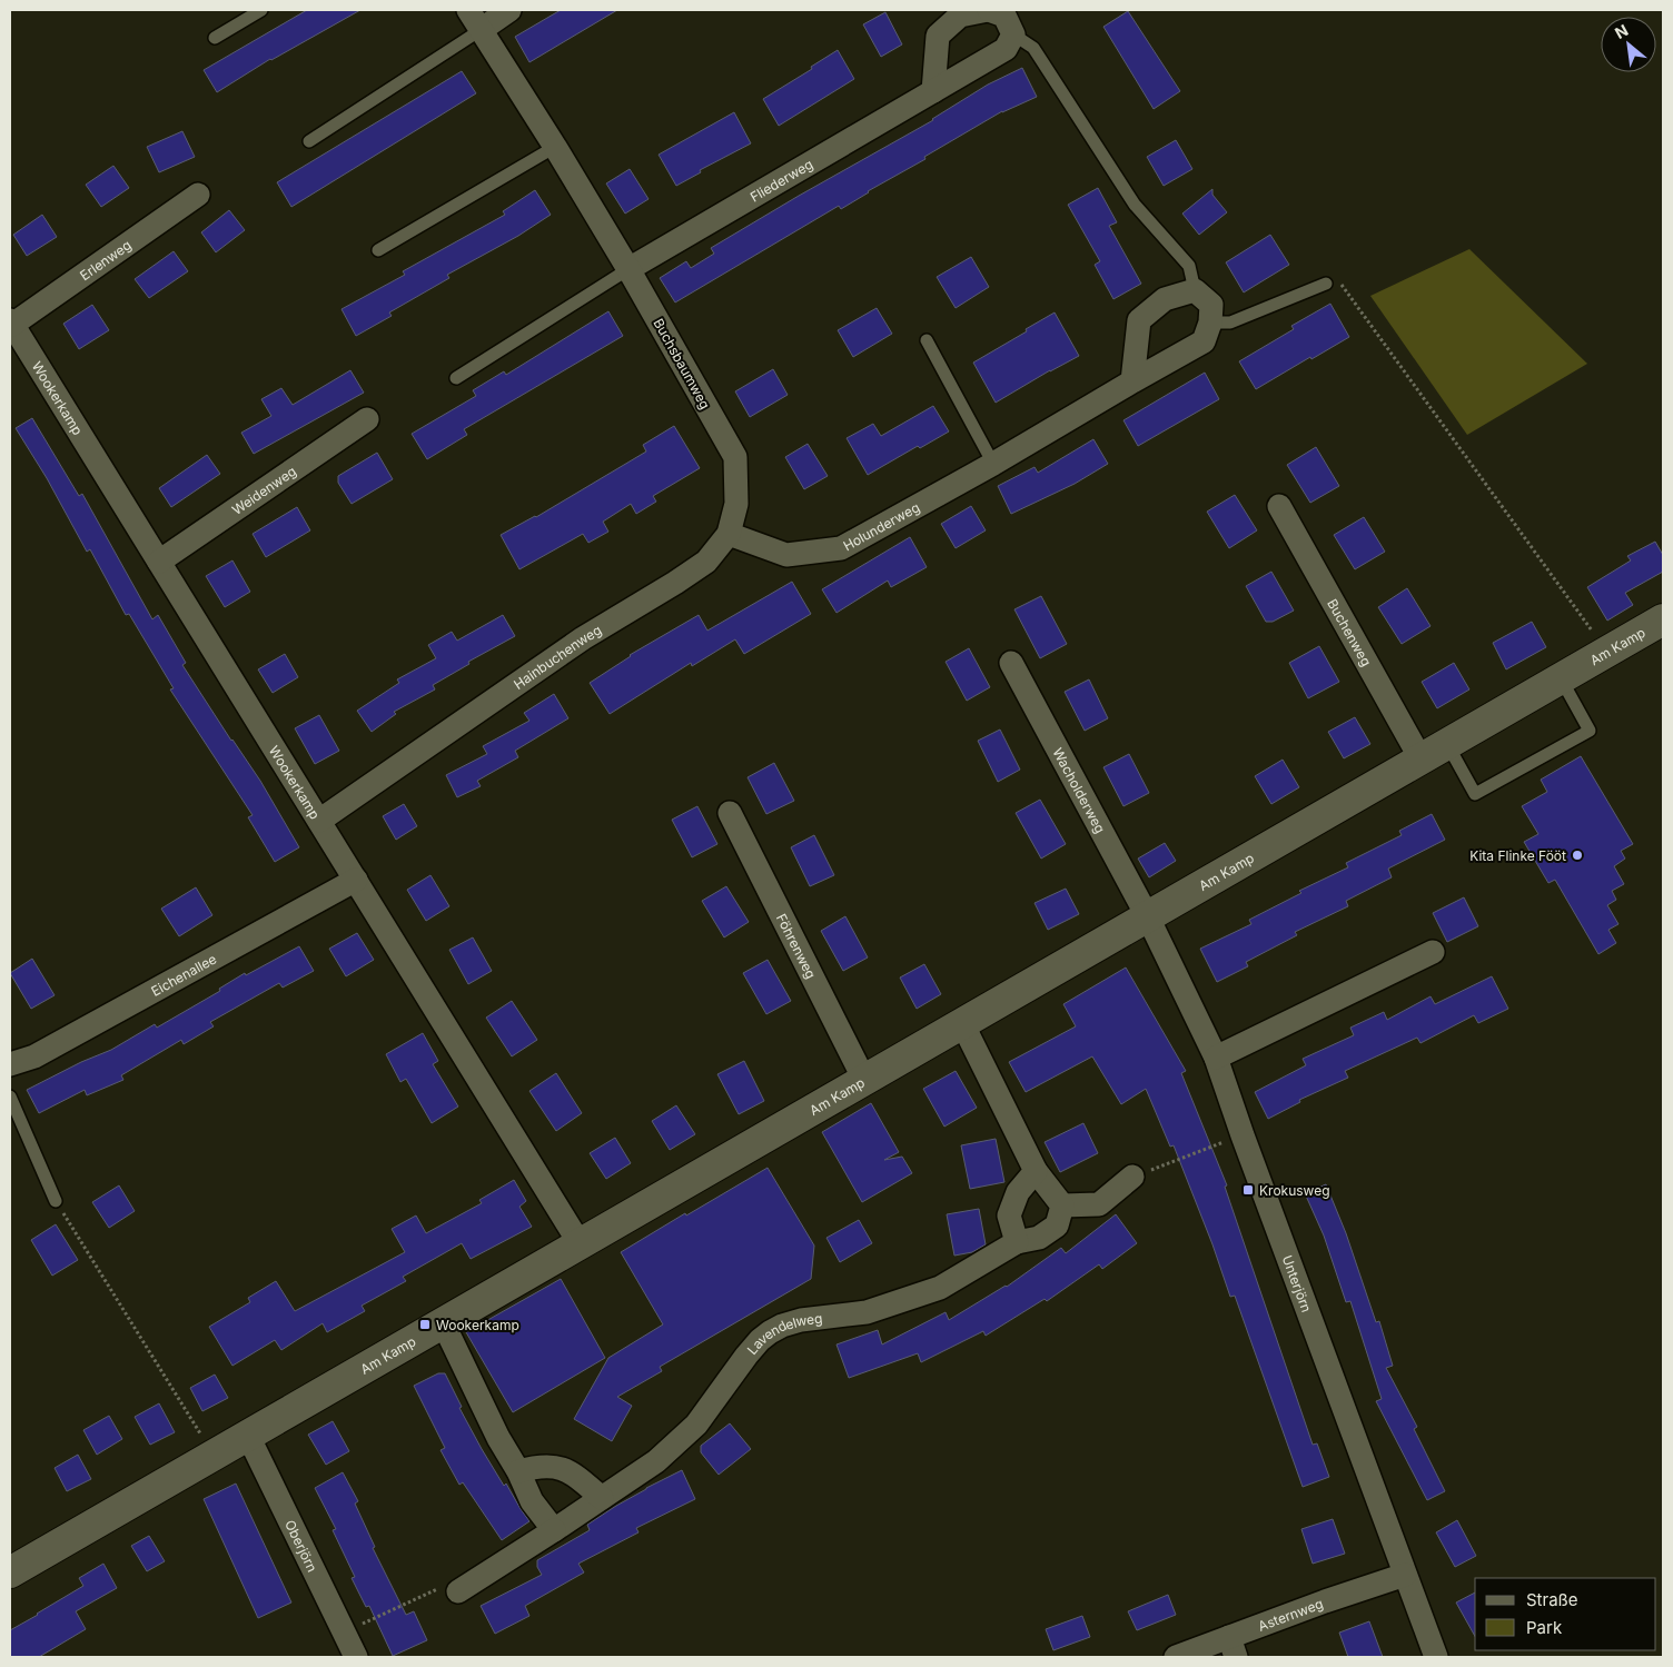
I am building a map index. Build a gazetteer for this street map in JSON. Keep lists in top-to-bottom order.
{
  "streets": {
    "street": [
      "Fliederweg",
      "Erlenweg",
      "Buchsbaumweg",
      "Wookerkamp",
      "Weidenweg",
      "Holunderweg",
      "Buchenweg",
      "Am Kamp",
      "Hainbuchenweg",
      "Wacholderweg",
      "Föhrenweg",
      "Eichenallee",
      "Unterjörn",
      "Lavendelweg",
      "Oberjörn",
      "Asternweg"
    ]
  },
  "crossings": [
    ["Fliederweg", "Buchsbaumweg"],
    ["Erlenweg", "Wookerkamp"],
    ["Buchsbaumweg", "Hainbuchenweg"],
    ["Wookerkamp", "Weidenweg"],
    ["Wookerkamp", "Am Kamp"],
    ["Wookerkamp", "Hainbuchenweg"],
    ["Wookerkamp", "Eichenallee"],
    ["Holunderweg", "Hainbuchenweg"],
    ["Buchenweg", "Am Kamp"],
    ["Am Kamp", "Wacholderweg"],
    ["Am Kamp", "Föhrenweg"],
    ["Am Kamp", "Unterjörn"],
    ["Am Kamp", "Oberjörn"],
    ["Wacholderweg", "Unterjörn"],
    ["Unterjörn", "Asternweg"]
  ],
  "places": {
    "other": ["Kita Flinke Fööt"],
    "transit": ["Krokusweg", "Wookerkamp"]
  },
  "legend": ["Straße", "Park"],
  "north": "top left"
}
